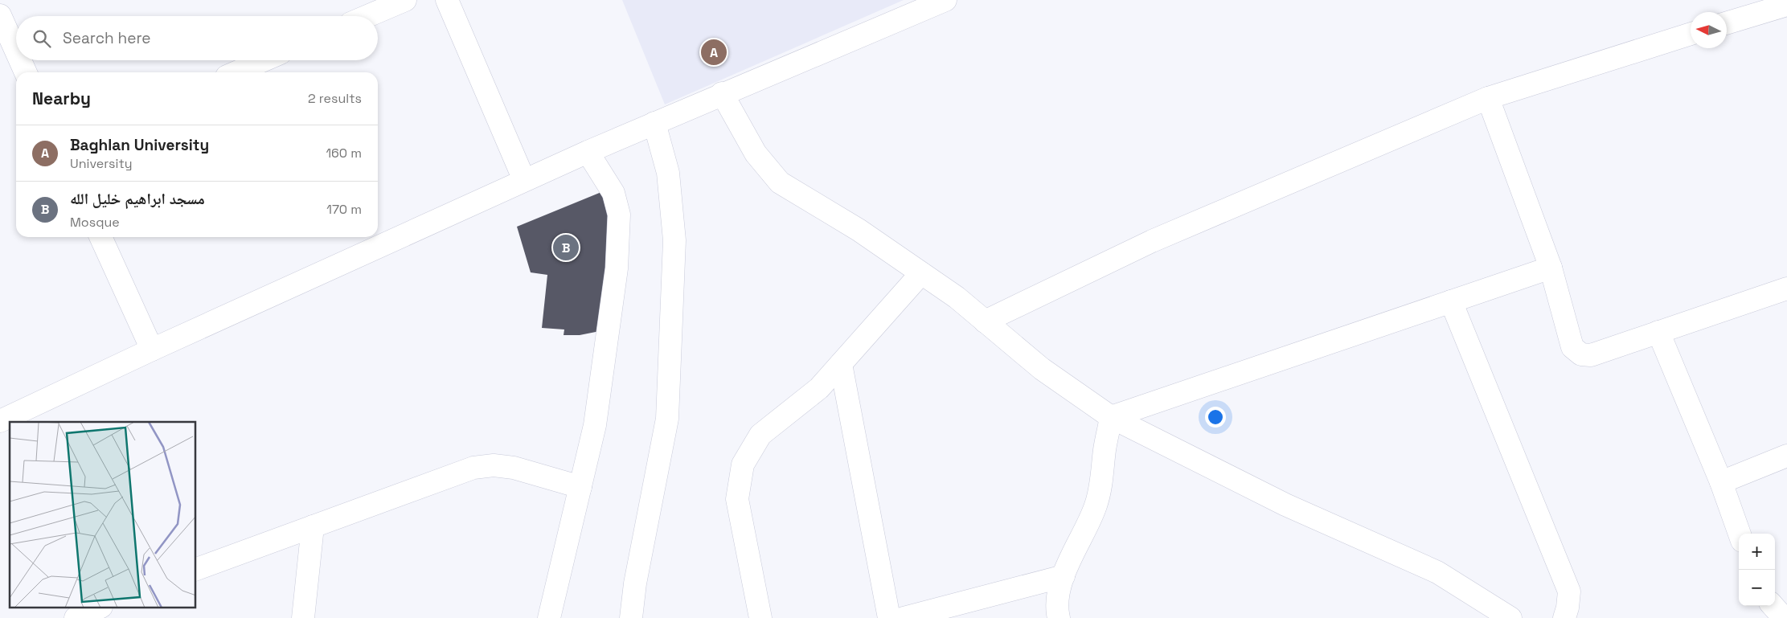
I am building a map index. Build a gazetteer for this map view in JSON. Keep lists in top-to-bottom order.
{
  "north": "left",
  "page": {
    "search": "Search here",
    "pins": ["A", "B"],
    "heading": ["Nearby", "2 results"],
    "list": [
      {
        "mark": "A",
        "name": "Baghlan University",
        "note": "University",
        "value": "160 m"
      },
      {
        "mark": "B",
        "name": "مسجد ابراهیم خلیل الله",
        "note": "Mosque",
        "value": "170 m"
      }
    ],
    "map_buttons": ["+", "−"]
  }
}
